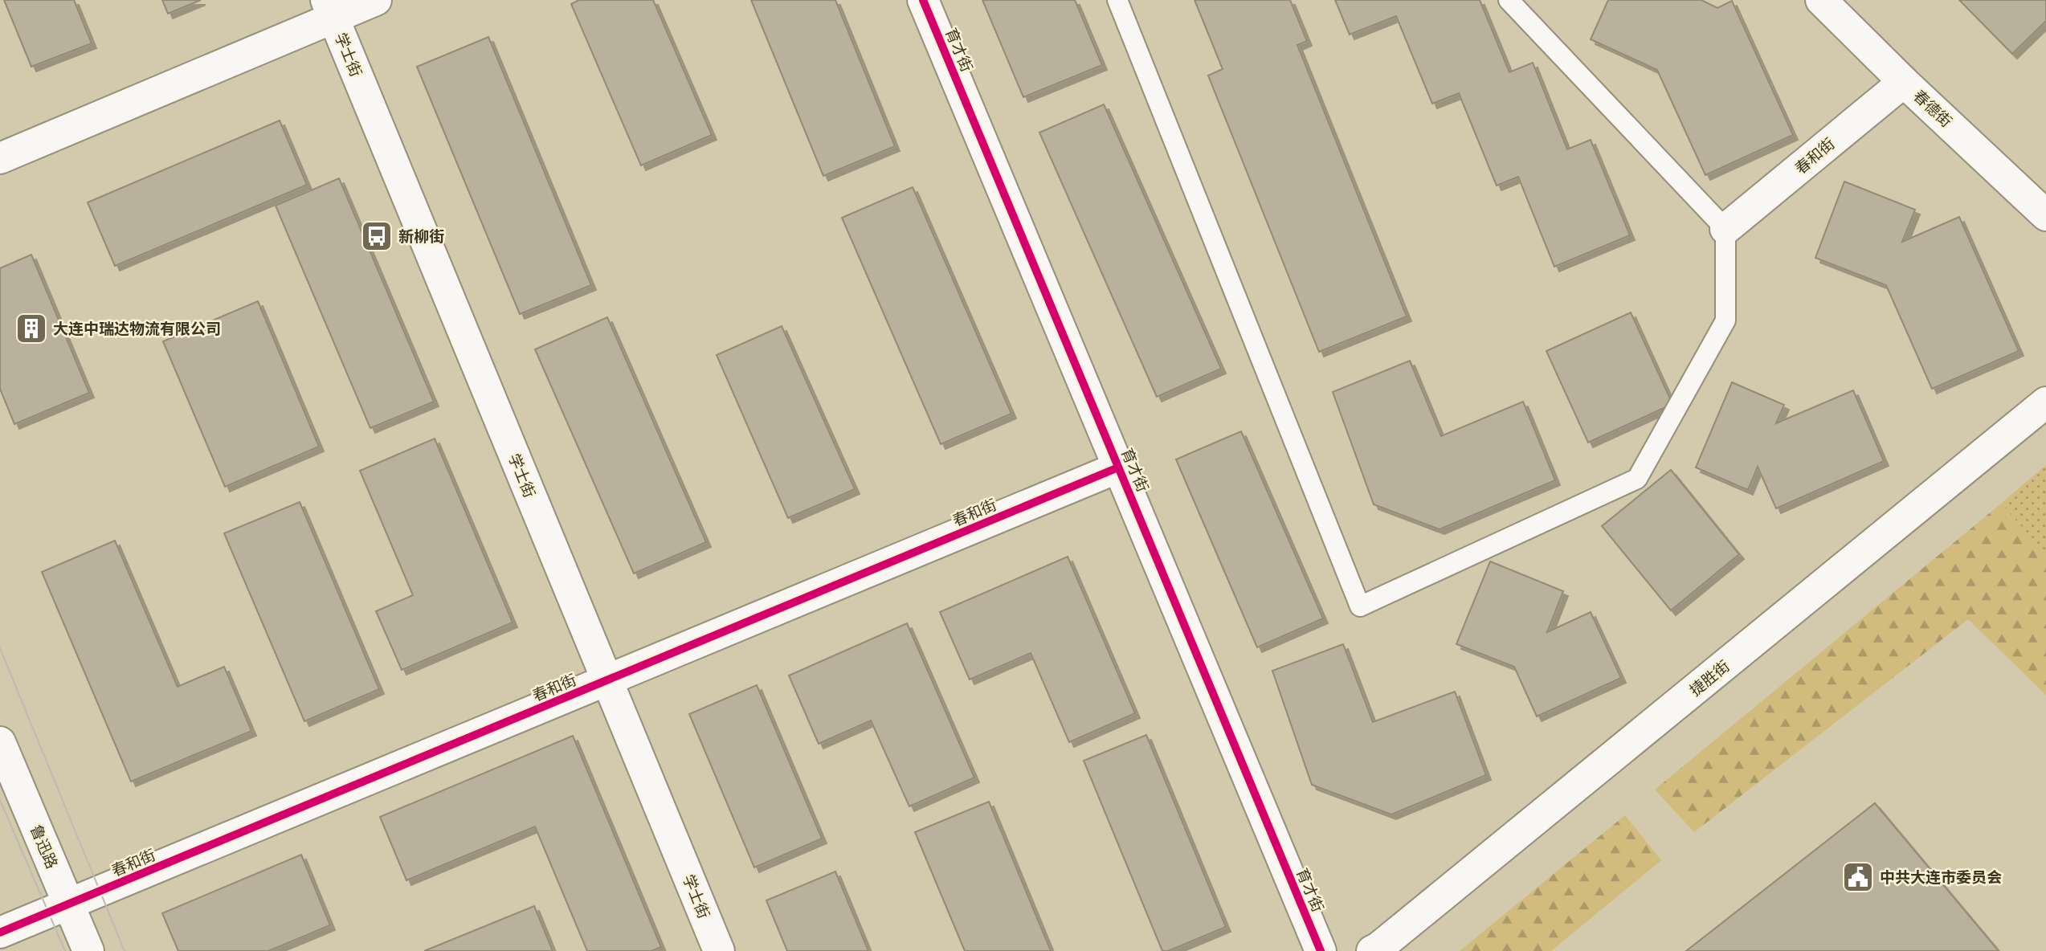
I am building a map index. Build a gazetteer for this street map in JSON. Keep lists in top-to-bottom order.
{
  "streets": {
    "street": [
      "育才街",
      "学士街",
      "春德街",
      "春和街",
      "捷胜街",
      "鲁迅路"
    ]
  },
  "crossings": [
    ["育才街", "春和街"],
    ["学士街", "春和街"],
    ["春德街", "春和街"],
    ["春和街", "鲁迅路"]
  ],
  "places": {
    "bus stop": ["新柳街"],
    "building": ["大连中瑞达物流有限公司"],
    "public building": ["中共大连市委员会"]
  }
}
